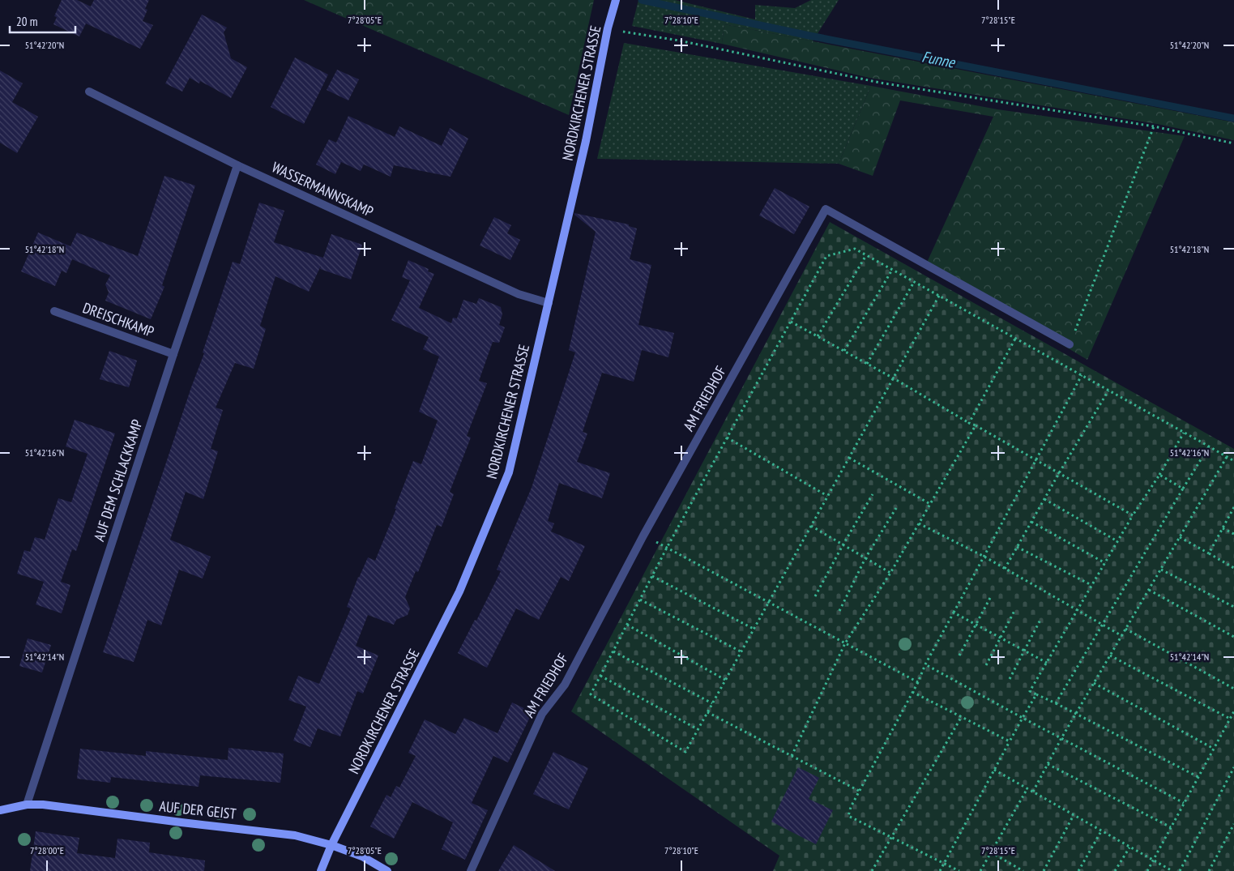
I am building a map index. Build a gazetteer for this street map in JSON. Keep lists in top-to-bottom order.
{
  "streets": {
    "street": [
      "NORDKIRCHENER STRASSE",
      "WASSERMANNSKAMP",
      "DREISCHKAMP",
      "AM FRIEDHOF",
      "AUF DEM SCHLACKKAMP",
      "AUF DER GEIST"
    ]
  },
  "crossings": [
    ["NORDKIRCHENER STRASSE", "WASSERMANNSKAMP"],
    ["NORDKIRCHENER STRASSE", "AUF DER GEIST"],
    ["WASSERMANNSKAMP", "AUF DEM SCHLACKKAMP"],
    ["DREISCHKAMP", "AUF DEM SCHLACKKAMP"],
    ["AUF DEM SCHLACKKAMP", "AUF DER GEIST"]
  ],
  "water": ["Funne"],
  "scale_bar": "20 m",
  "coordinates": [
    "7°28'05\"E",
    "7°28'10\"E",
    "7°28'15\"E",
    "51°42'20\"N",
    "51°42'18\"N",
    "51°42'16\"N",
    "51°42'14\"N",
    "7°28'00\"E"
  ]
}
